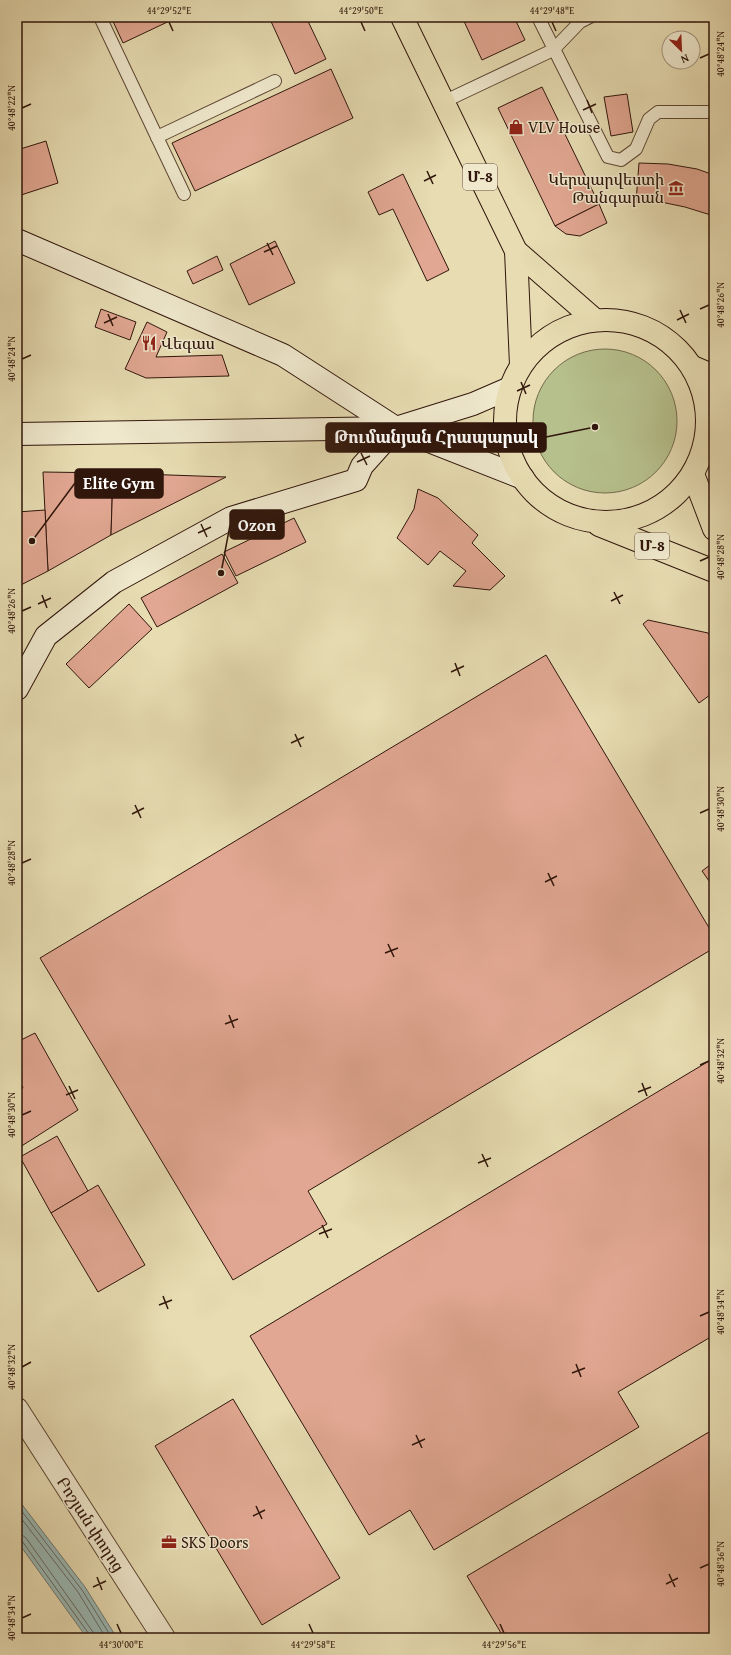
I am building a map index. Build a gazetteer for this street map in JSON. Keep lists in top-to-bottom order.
{
  "streets": {
    "main road": ["Մ-8", "Բոշյան փողոց"]
  },
  "places": {
    "shop": ["VLV House"],
    "museum": ["Կերպարվեստի Թանգարան"],
    "restaurant": ["Վեգաս"],
    "other": ["Թումանյան Հրապարակ", "Elite Gym", "Ozon"],
    "office": ["SKS Doors"]
  },
  "north": "bottom right",
  "coordinates": [
    "44°29'52\"E",
    "44°29'50\"E",
    "44°29'48\"E",
    "40°48'24\"N",
    "40°48'22\"N",
    "40°48'26\"N",
    "40°48'28\"N",
    "40°48'30\"N",
    "40°48'32\"N",
    "40°48'34\"N",
    "40°48'36\"N",
    "44°30'00\"E",
    "44°29'58\"E",
    "44°29'56\"E"
  ]
}
